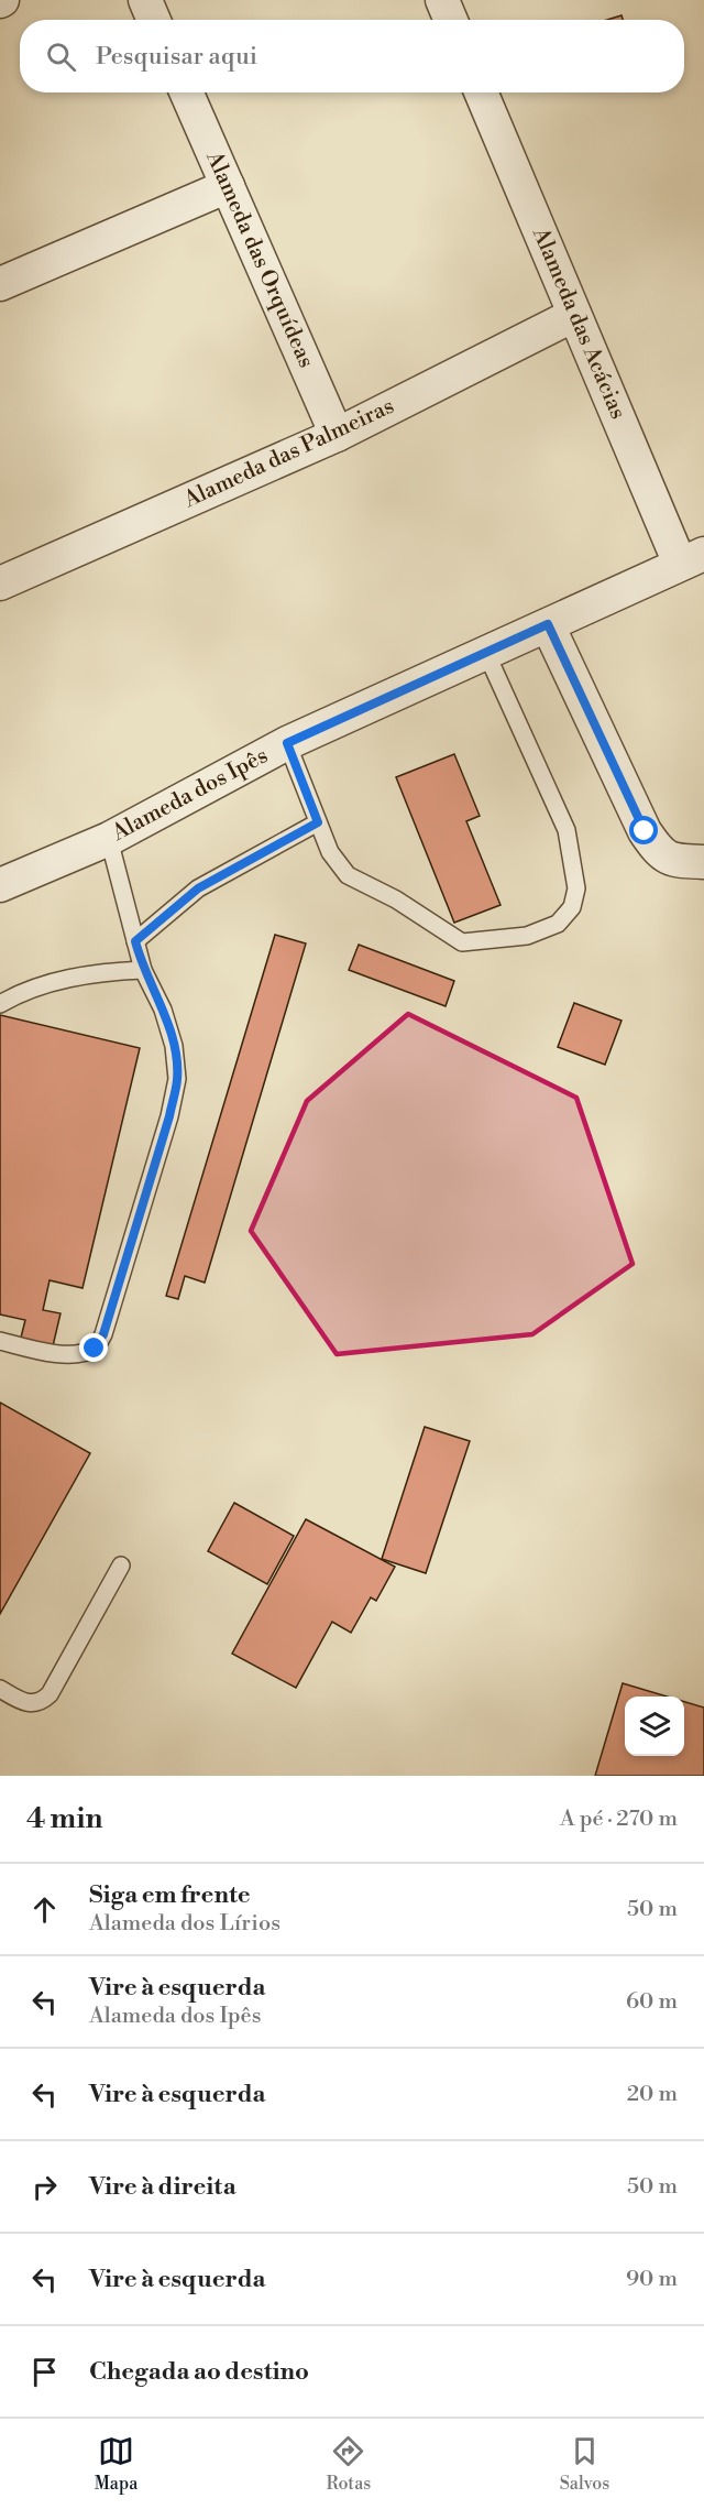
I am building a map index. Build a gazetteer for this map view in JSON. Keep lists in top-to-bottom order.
{
  "streets": {
    "street": [
      "Alameda das Orquídeas",
      "Alameda das Acácias",
      "Alameda das Palmeiras",
      "Alameda dos Ipês"
    ]
  },
  "crossings": [
    ["Alameda das Orquídeas", "Alameda das Palmeiras"],
    ["Alameda das Acácias", "Alameda das Palmeiras"],
    ["Alameda das Acácias", "Alameda dos Ipês"]
  ],
  "page": {
    "search": "Pesquisar aqui",
    "heading": ["4 min", "A pé · 270 m"],
    "list": [
      ["Siga em frente", "Alameda dos Lírios", "50 m"],
      ["Vire à esquerda", "Alameda dos Ipês", "60 m"],
      ["Vire à esquerda", "20 m"],
      ["Vire à direita", "50 m"],
      ["Vire à esquerda", "90 m"],
      "Chegada ao destino"
    ],
    "nav": ["Mapa", "Rotas", "Salvos"]
  }
}
